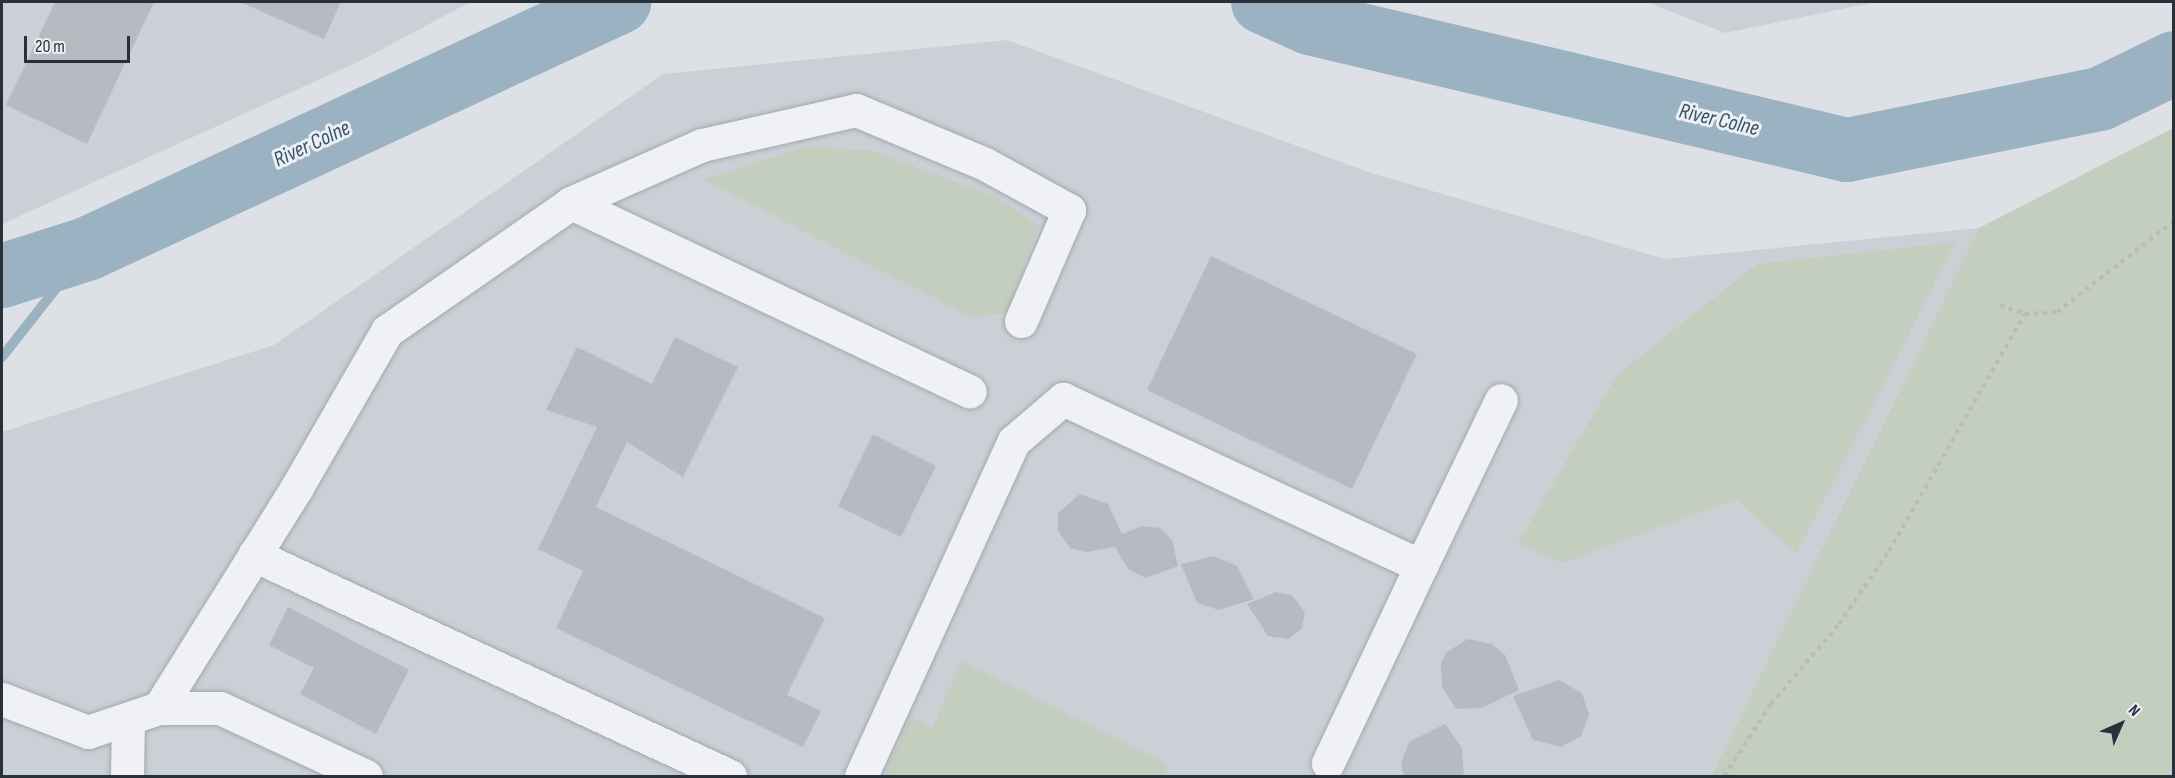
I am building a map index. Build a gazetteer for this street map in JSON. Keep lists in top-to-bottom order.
{
  "water": ["River Colne"],
  "scale_bar": "20 m",
  "north": "top right"
}
